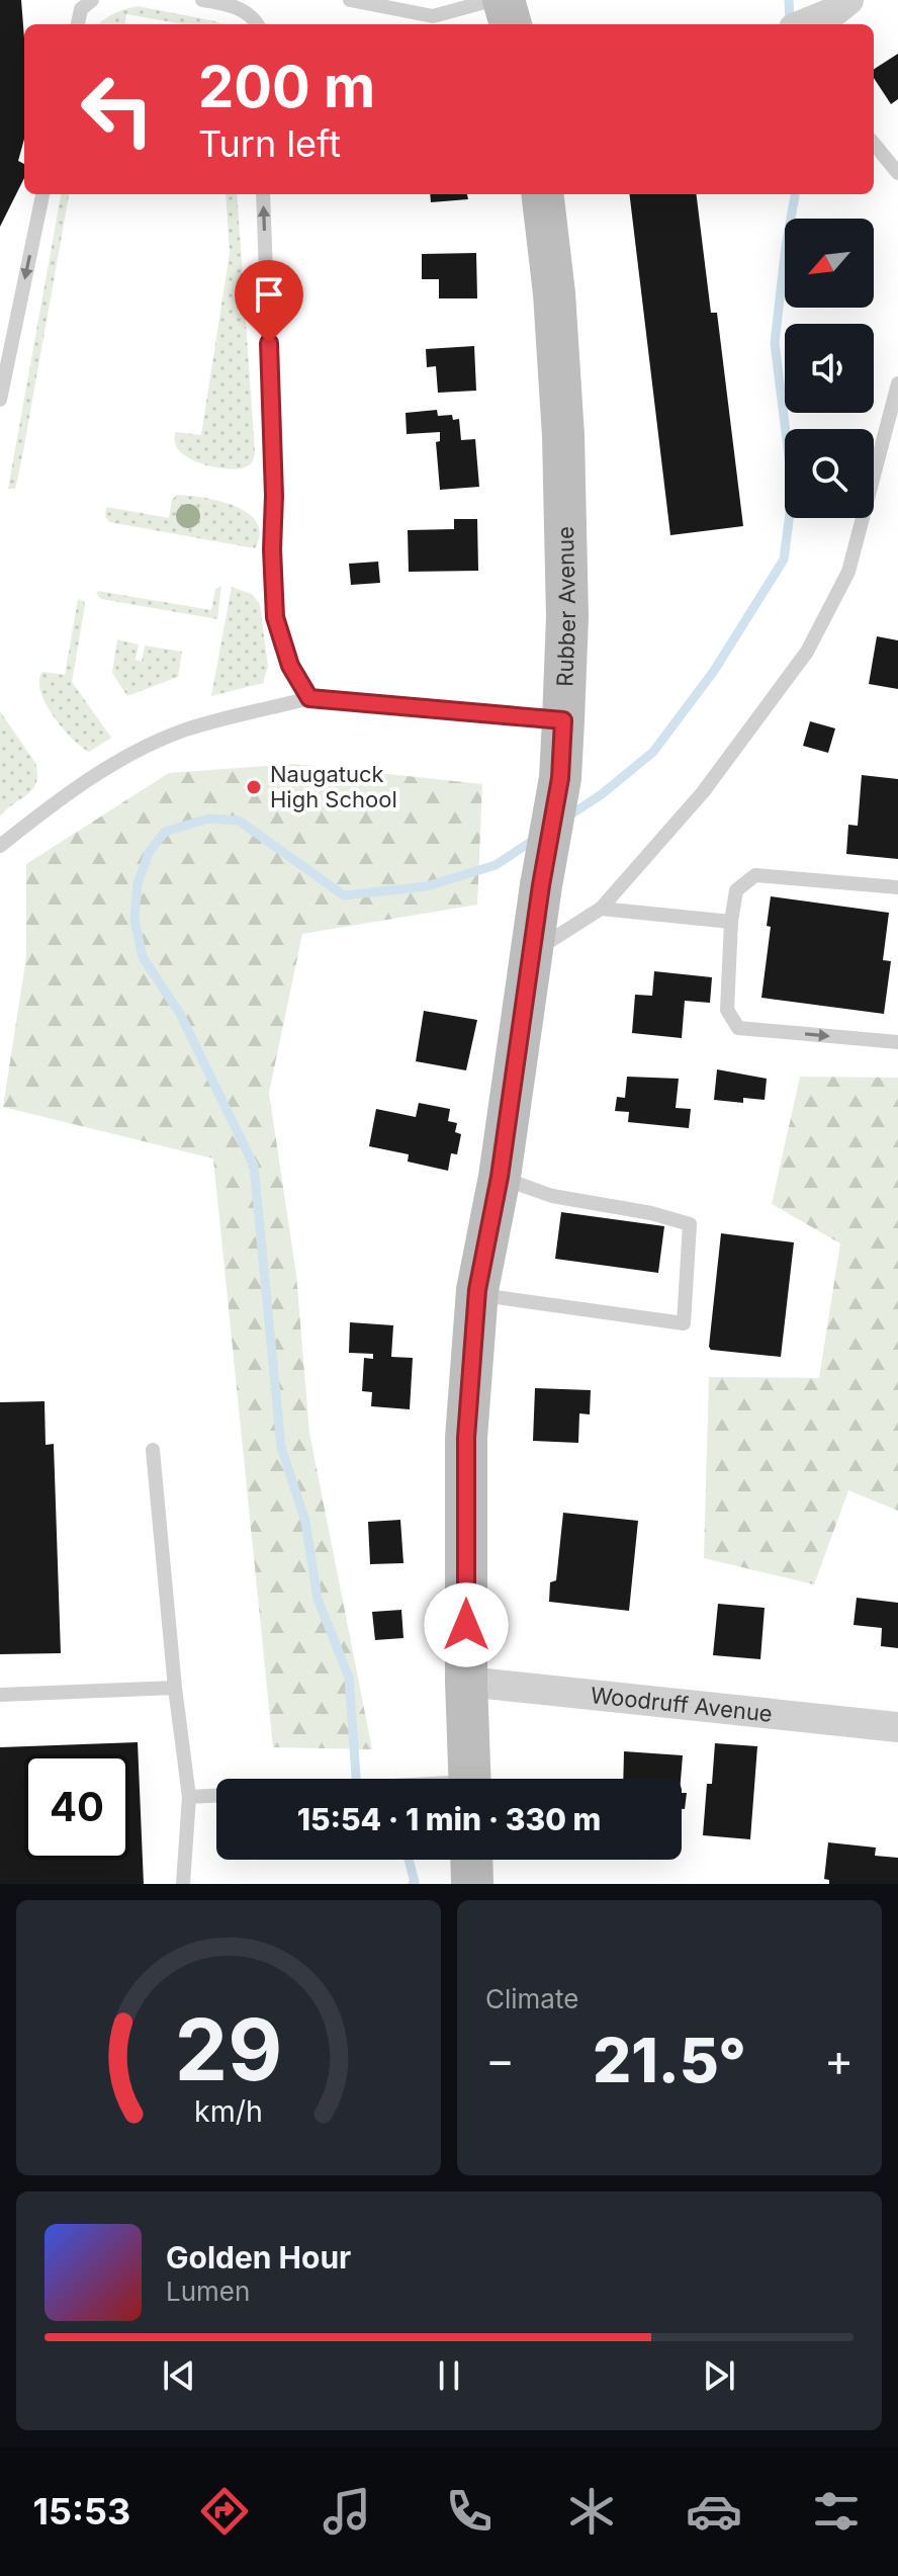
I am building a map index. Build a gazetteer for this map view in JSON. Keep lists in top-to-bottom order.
{
  "streets": {
    "street": ["Rubber Avenue", "Woodruff Avenue"]
  },
  "crossings": [
    ["Rubber Avenue", "Woodruff Avenue"]
  ],
  "places": ["Naugatuck High School"],
  "north": "bottom left",
  "page": {
    "turn": ["200 m", "Turn left"],
    "limit": "40",
    "trip": "15:54 · 1 min · 330 m",
    "tile": "Climate",
    "heat": ["−", "21.5°", "+"],
    "song": ["Golden Hour", "Lumen"],
    "tabs": "15:53",
    "gauge": ["29", "km/h"]
  }
}
